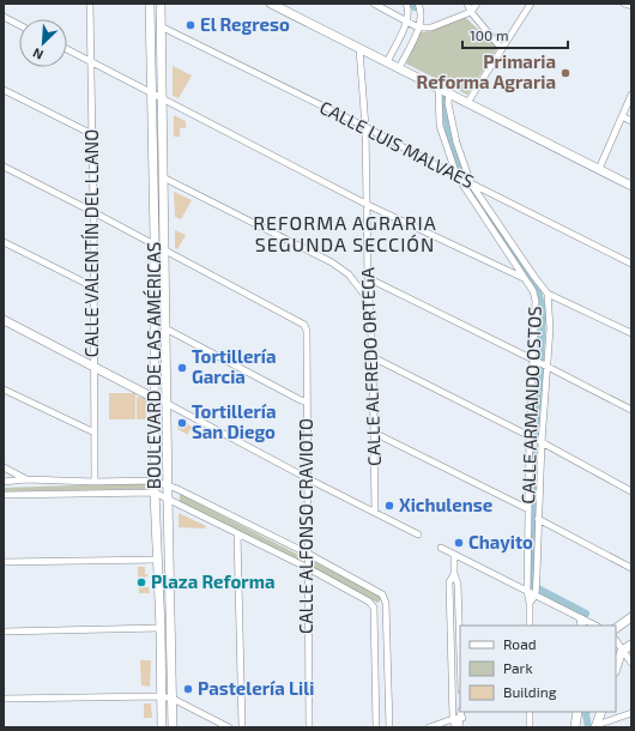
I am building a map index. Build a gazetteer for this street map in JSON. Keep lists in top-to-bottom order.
{
  "streets": {
    "main road": ["BOULEVARD DE LAS AMÉRICAS"],
    "street": [
      "CALLE LUIS MALVAES",
      "CALLE VALENTÍN DEL LLANO",
      "CALLE ALFREDO ORTEGA",
      "CALLE ARMANDO OSTOS",
      "CALLE ALFONSO CRAVIOTO"
    ]
  },
  "crossings": [
    ["CALLE LUIS MALVAES", "BOULEVARD DE LAS AMÉRICAS"],
    ["CALLE LUIS MALVAES", "CALLE ALFREDO ORTEGA"],
    ["CALLE LUIS MALVAES", "CALLE ARMANDO OSTOS"],
    ["BOULEVARD DE LAS AMÉRICAS", "CALLE ALFONSO CRAVIOTO"]
  ],
  "districts": ["REFORMA AGRARIA SEGUNDA SECCIÓN"],
  "places": [
    "El Regreso",
    "Primaria Reforma Agraria",
    "Tortillería Garcia",
    "Tortillería San Diego",
    "Xichulense",
    "Chayito",
    "Plaza Reforma",
    "Pastelería Lili"
  ],
  "legend": ["Road", "Park", "Building"],
  "scale_bar": "100 m",
  "north": "bottom left"
}
